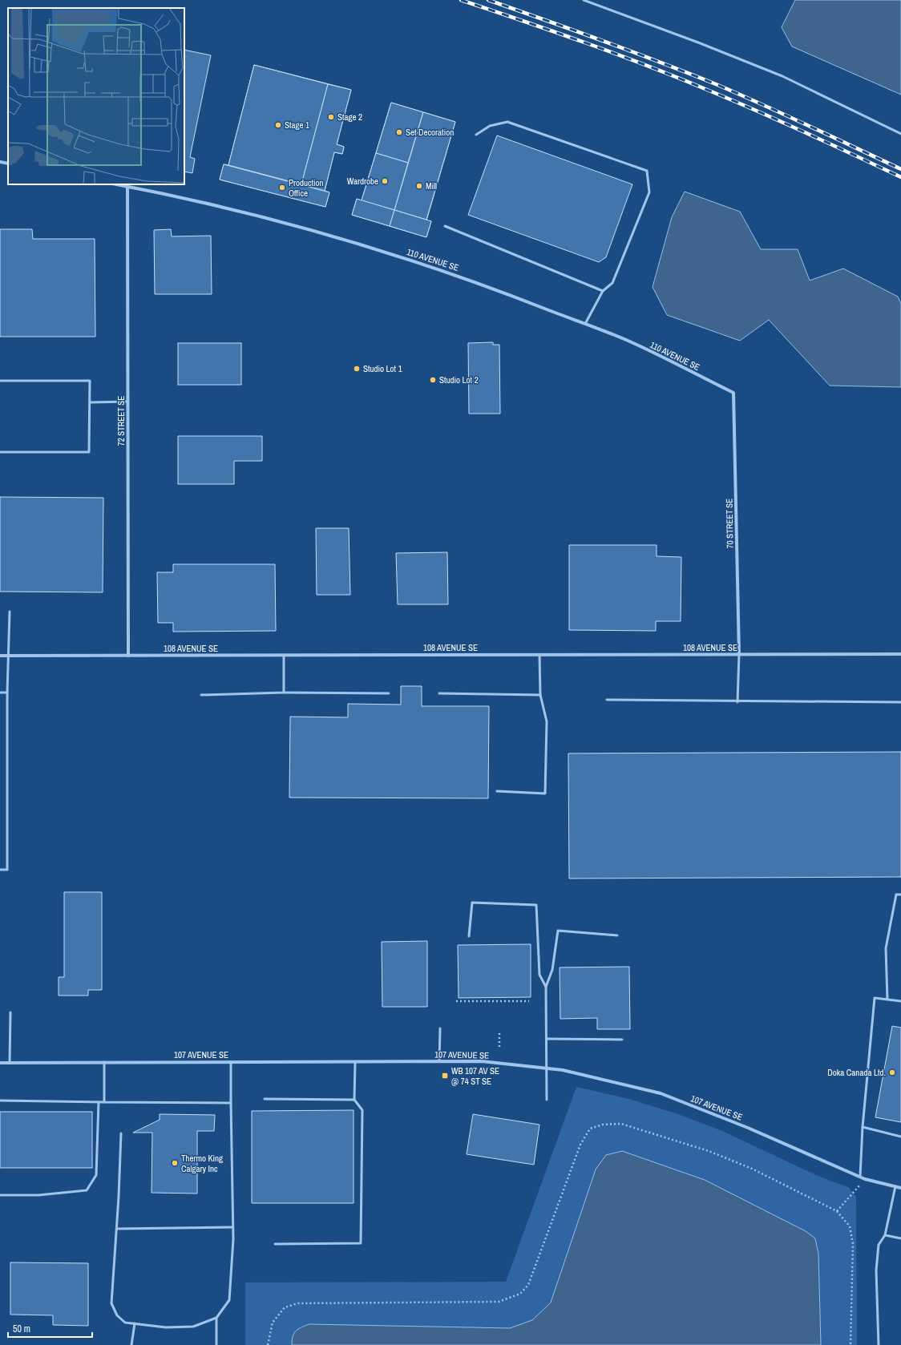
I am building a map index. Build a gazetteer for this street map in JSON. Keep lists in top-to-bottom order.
{
  "streets": {
    "street": [
      "110 AVENUE SE",
      "72 STREET SE",
      "70 STREET SE",
      "108 AVENUE SE",
      "107 AVENUE SE"
    ]
  },
  "crossings": [
    ["110 AVENUE SE", "72 STREET SE"],
    ["110 AVENUE SE", "70 STREET SE"],
    ["72 STREET SE", "108 AVENUE SE"],
    ["70 STREET SE", "108 AVENUE SE"]
  ],
  "places": {
    "other": [
      "Stage 2",
      "Stage 1",
      "Set Decoration",
      "Wardrobe",
      "Mill",
      "Production Office",
      "Studio Lot 1",
      "Studio Lot 2",
      "Doka Canada Ltd.",
      "Thermo King Calgary Inc"
    ],
    "transit": ["WB 107 AV SE @ 74 ST SE"]
  },
  "scale_bar": "50 m"
}
